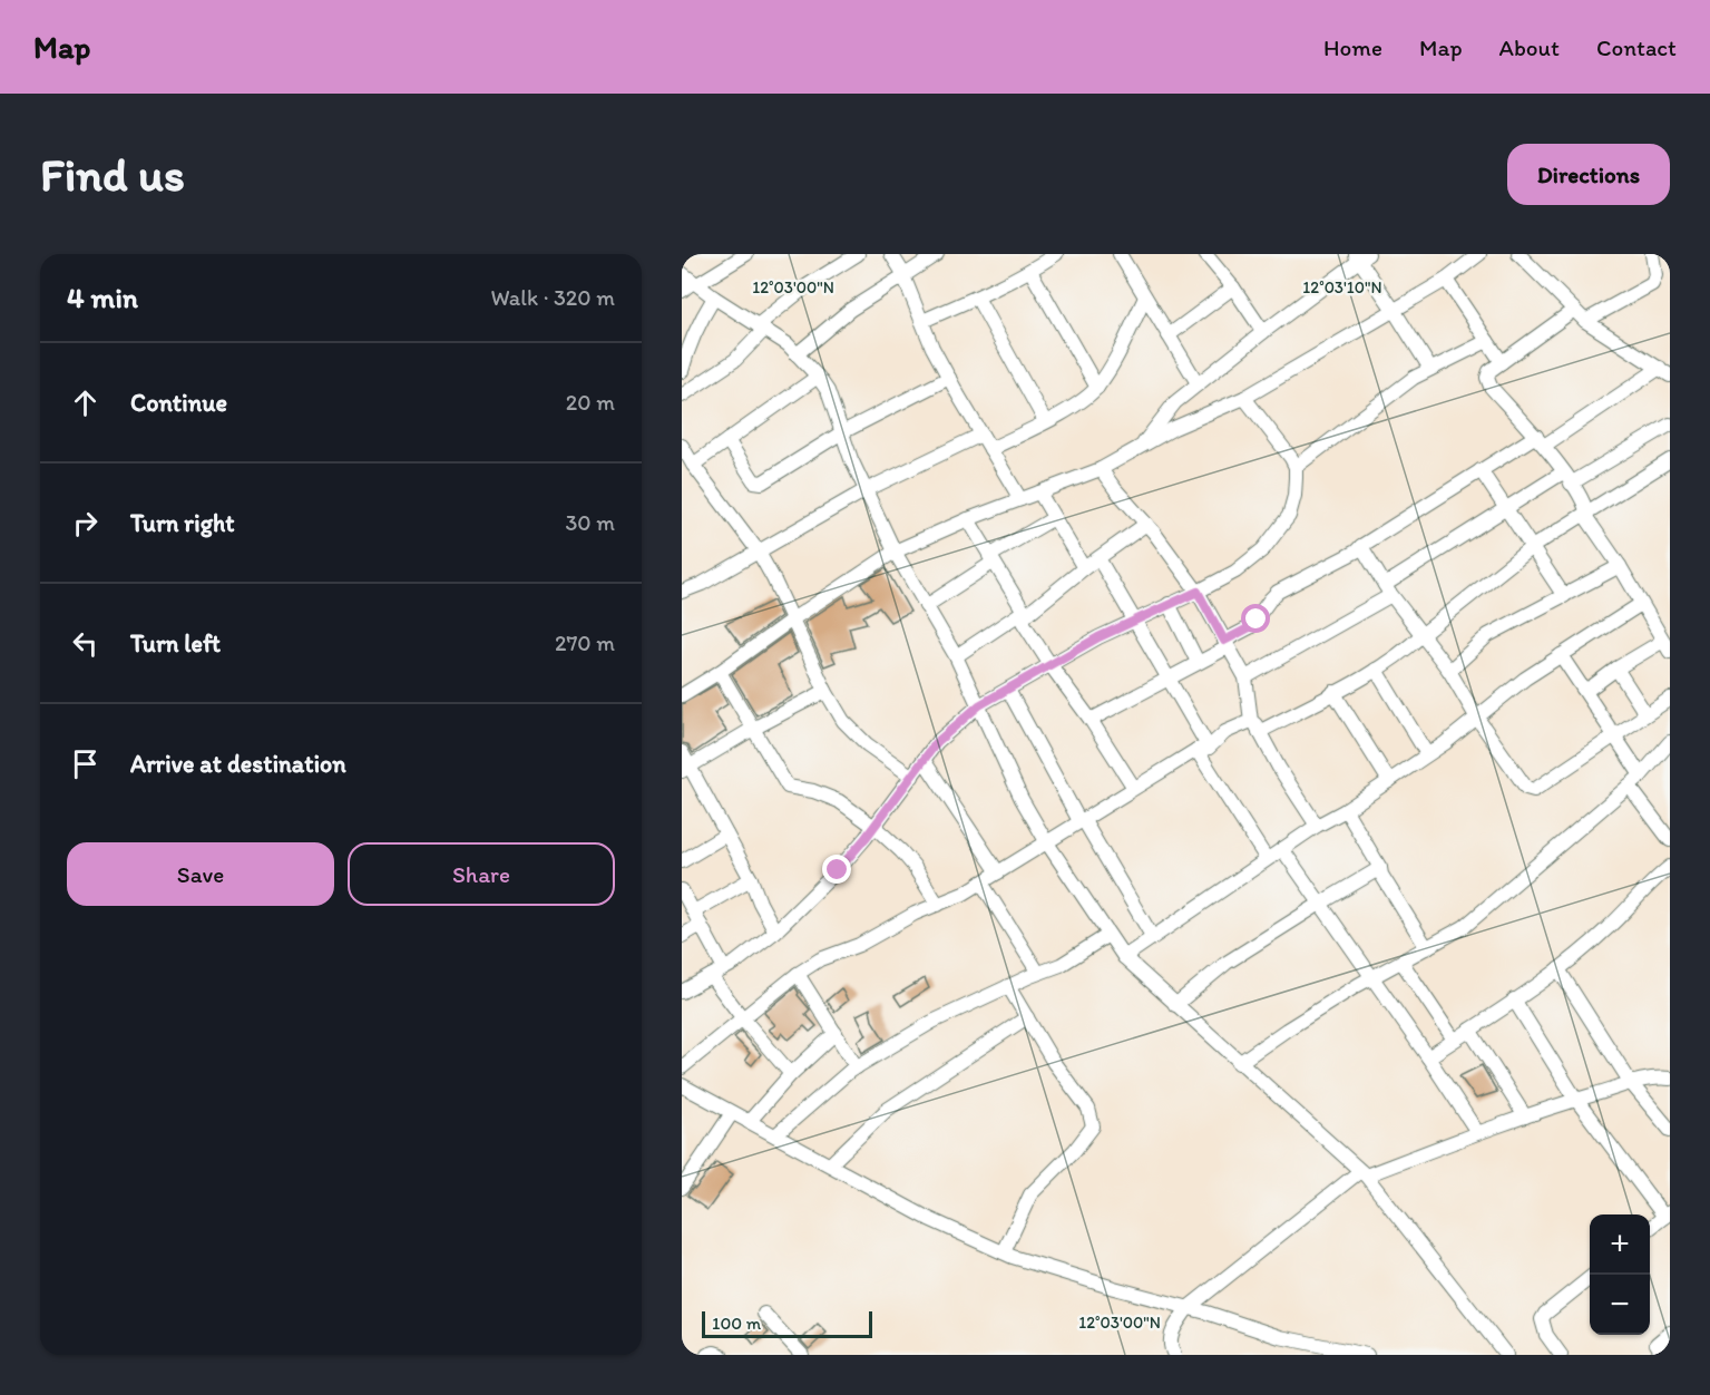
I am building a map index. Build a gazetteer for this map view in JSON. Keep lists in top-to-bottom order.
{
  "scale_bar": "100 m",
  "page": {
    "header": "Map",
    "nav": [
      "Home",
      "Map",
      "About",
      "Contact"
    ],
    "buttons": [
      "Directions",
      ["Save", "Share"]
    ],
    "title": "Find us",
    "heading": ["4 min", "Walk · 320 m"],
    "list": [
      ["Continue", "20 m"],
      ["Turn right", "30 m"],
      ["Turn left", "270 m"],
      "Arrive at destination"
    ],
    "map_buttons": ["+", "−"],
    "scale": "100 m"
  },
  "coordinates": ["12°03'00\"N", "12°03'10\"N"]
}
